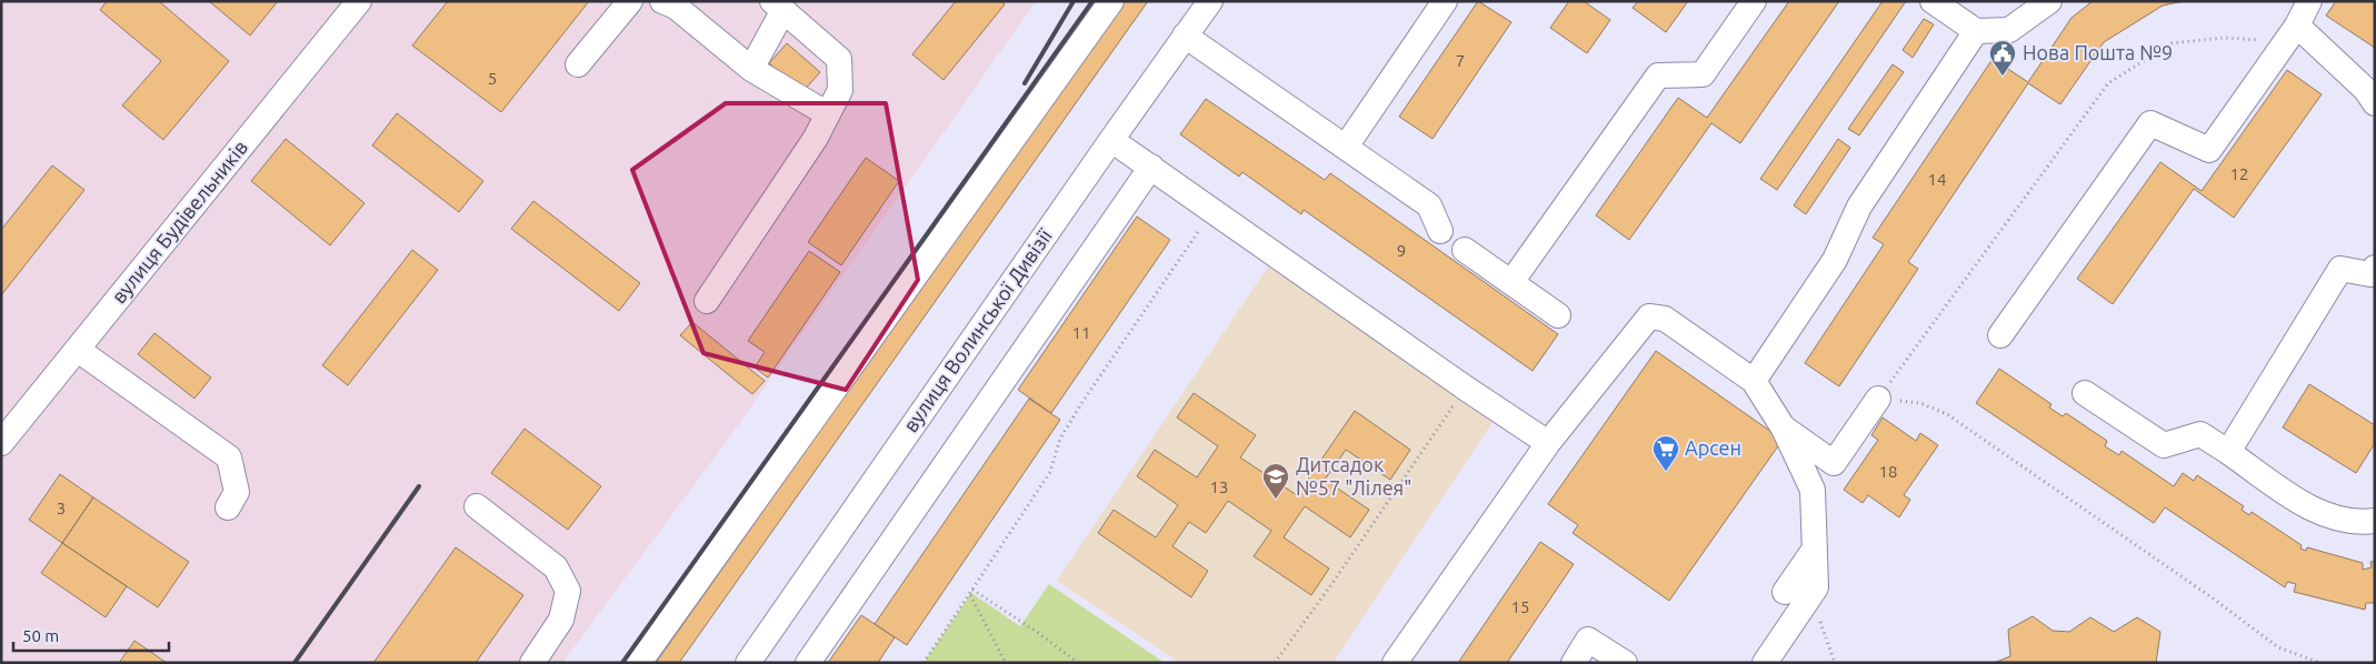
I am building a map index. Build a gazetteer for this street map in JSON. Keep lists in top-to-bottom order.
{
  "streets": {
    "street": ["вулиця Будівельників", "вулиця Волинської Дивізії"]
  },
  "places": {
    "public building": ["Нова Пошта №9"],
    "supermarket": ["Арсен"],
    "school or university": ["Дитсадок №57 \"Лілея\""]
  },
  "house_numbers": [
    "7",
    "5",
    "12",
    "14",
    "9",
    "11",
    "18",
    "13",
    "3",
    "15"
  ],
  "scale_bar": "50 m"
}
